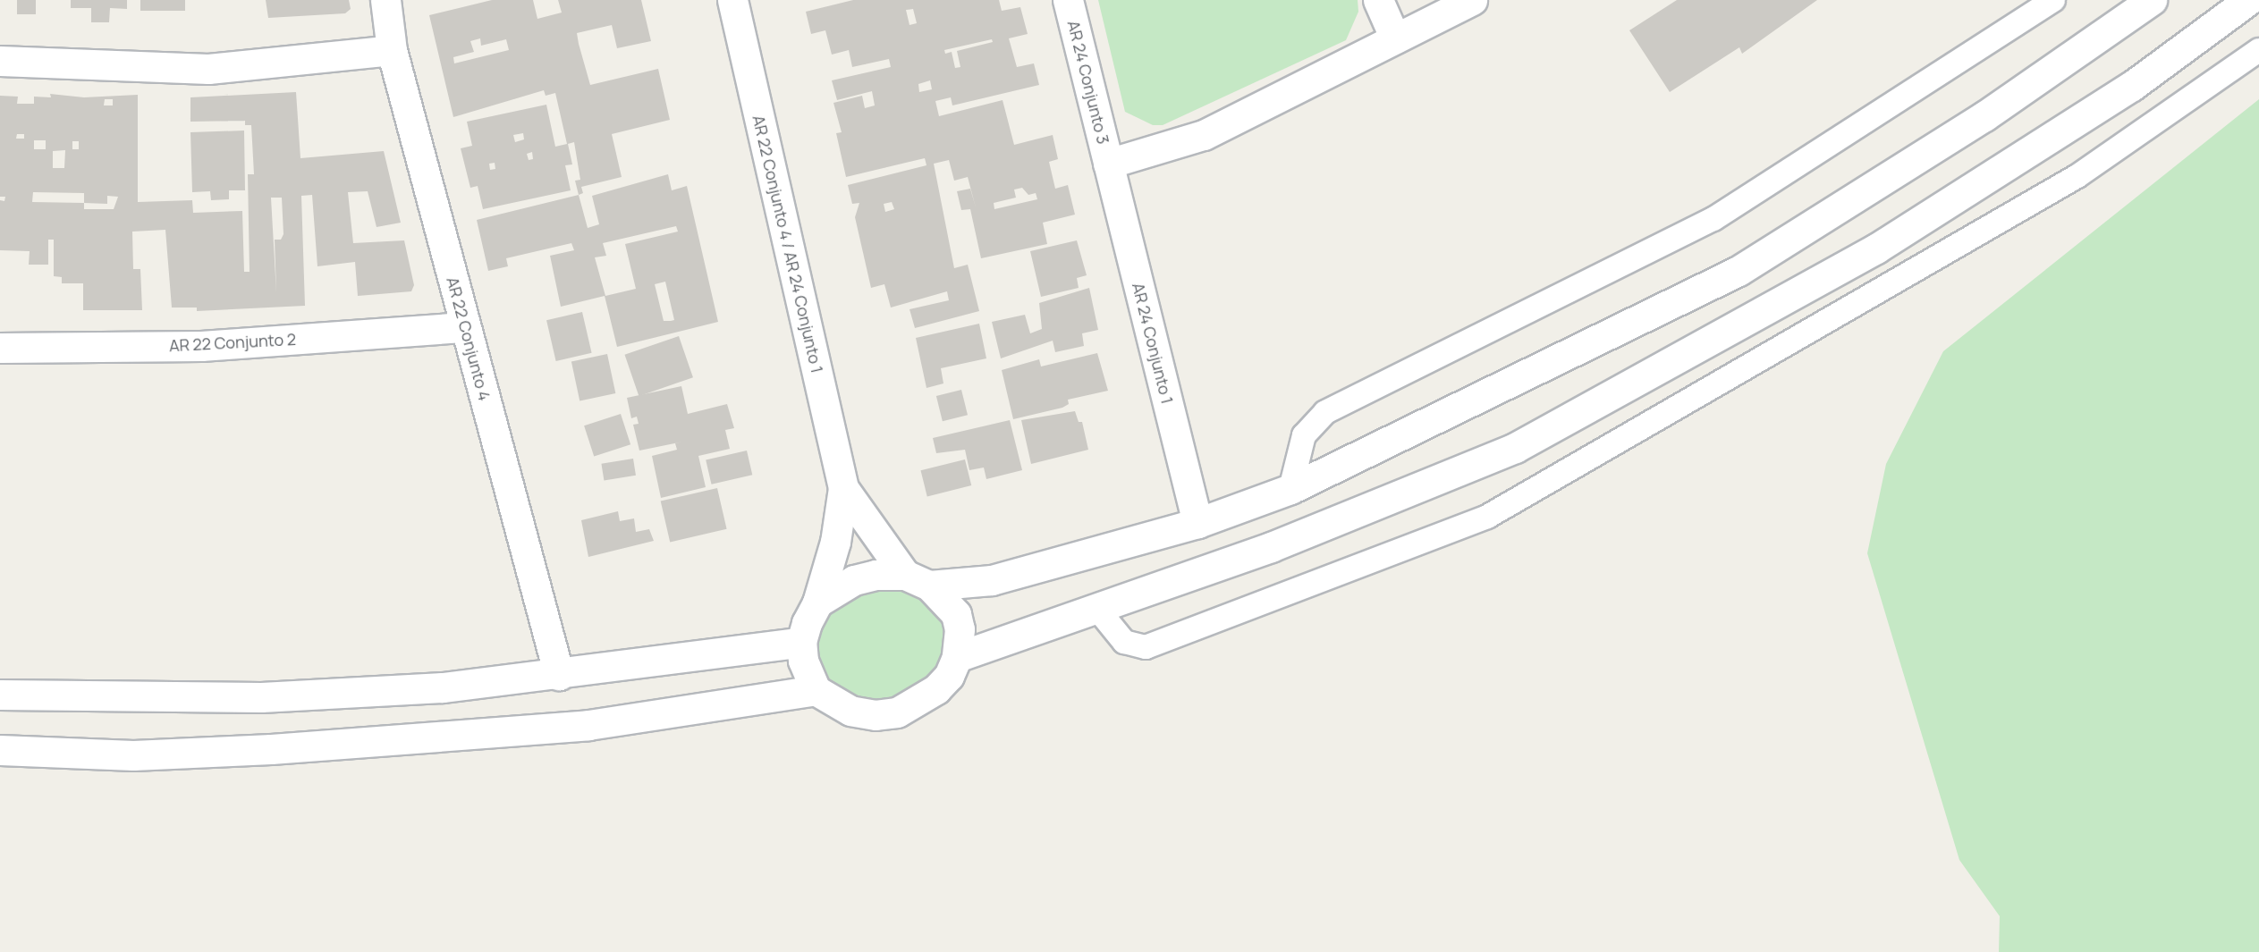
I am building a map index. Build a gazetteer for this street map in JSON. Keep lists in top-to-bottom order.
{
  "streets": {
    "street": [
      "AR 24 Conjunto 3",
      "AR 22 Conjunto 4 / AR 24 Conjunto 1",
      "AR 22 Conjunto 4",
      "AR 22 Conjunto 2",
      "AR 24 Conjunto 1"
    ]
  },
  "crossings": [
    ["AR 24 Conjunto 3", "AR 24 Conjunto 1"],
    ["AR 22 Conjunto 4", "AR 22 Conjunto 2"]
  ]
}
